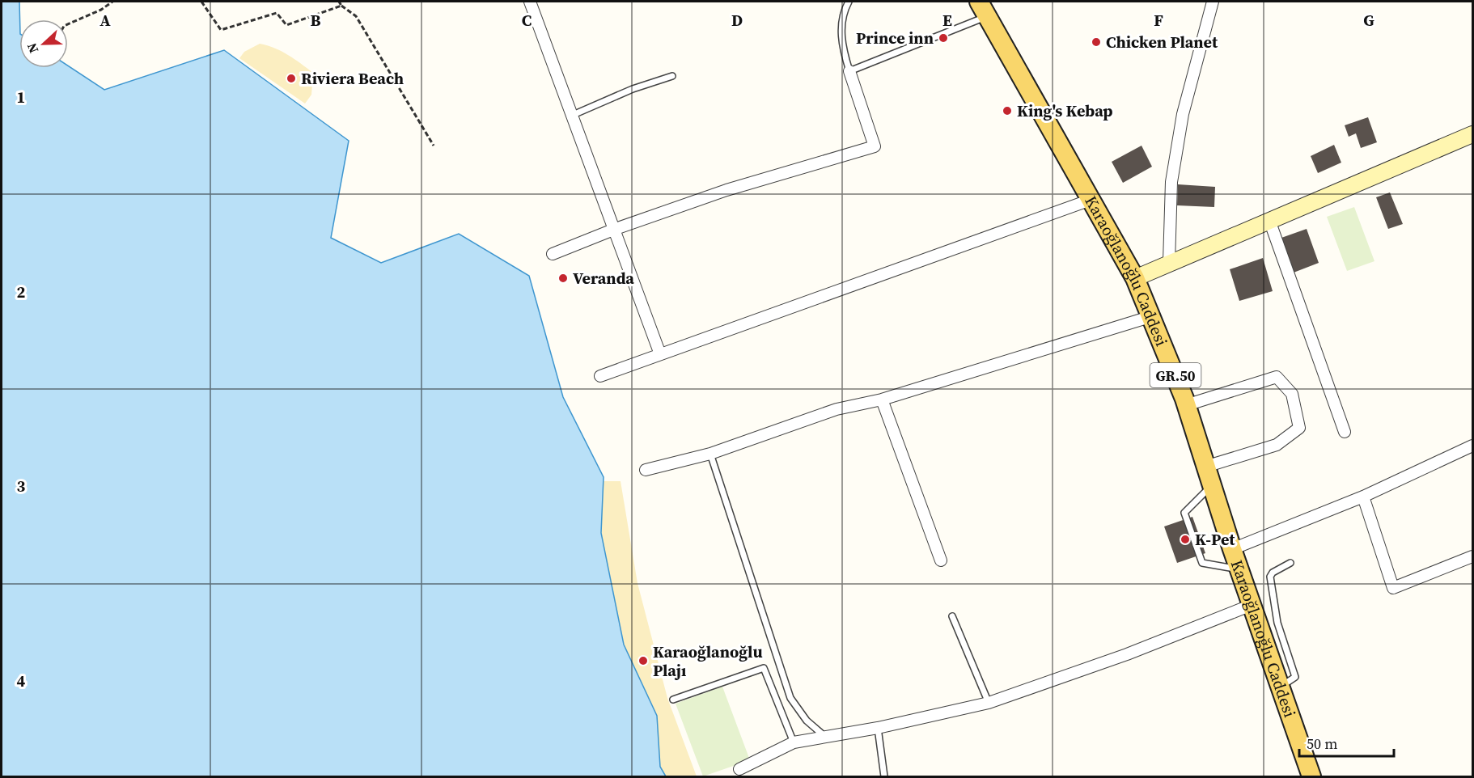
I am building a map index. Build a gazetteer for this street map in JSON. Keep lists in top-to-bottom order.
{
  "streets": {
    "main road": ["Karaoğlanoğlu Caddesi", "GR.50"]
  },
  "places": [
    "Prince inn",
    "Chicken Planet",
    "Riviera Beach",
    "King's Kebap",
    "Veranda",
    "K-Pet",
    "Karaoğlanoğlu Plajı"
  ],
  "scale_bar": "50 m",
  "north": "left",
  "grid": {
    "columns": [
      "A",
      "B",
      "C",
      "D",
      "E",
      "F",
      "G"
    ],
    "rows": [
      "1",
      "2",
      "3",
      "4"
    ]
  }
}
